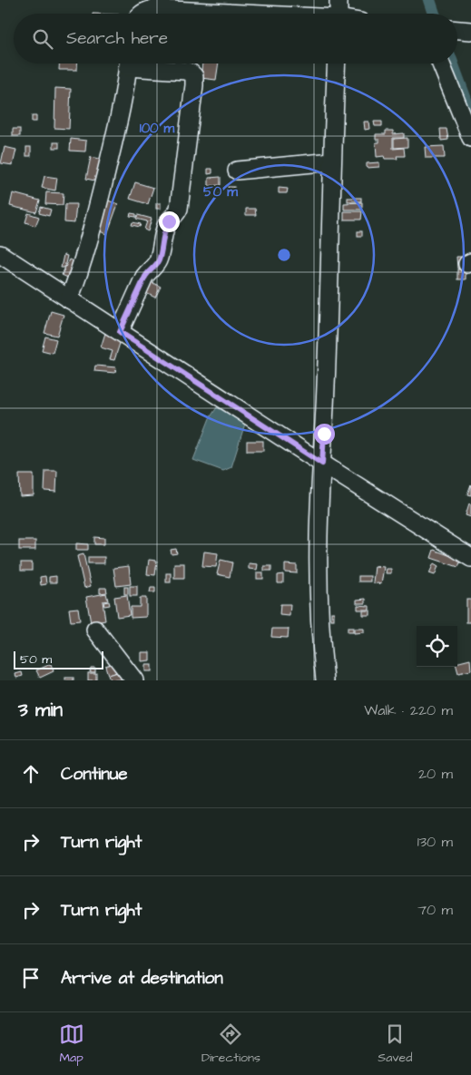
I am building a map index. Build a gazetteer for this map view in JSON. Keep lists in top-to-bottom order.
{
  "scale_bar": "50 m",
  "page": {
    "search": "Search here",
    "scale": "50 m",
    "heading": ["3 min", "Walk · 220 m"],
    "list": [
      ["Continue", "20 m"],
      ["Turn right", "130 m"],
      ["Turn right", "70 m"],
      "Arrive at destination"
    ],
    "nav": ["Map", "Directions", "Saved"]
  },
  "rings": ["100 m", "50 m"]
}
